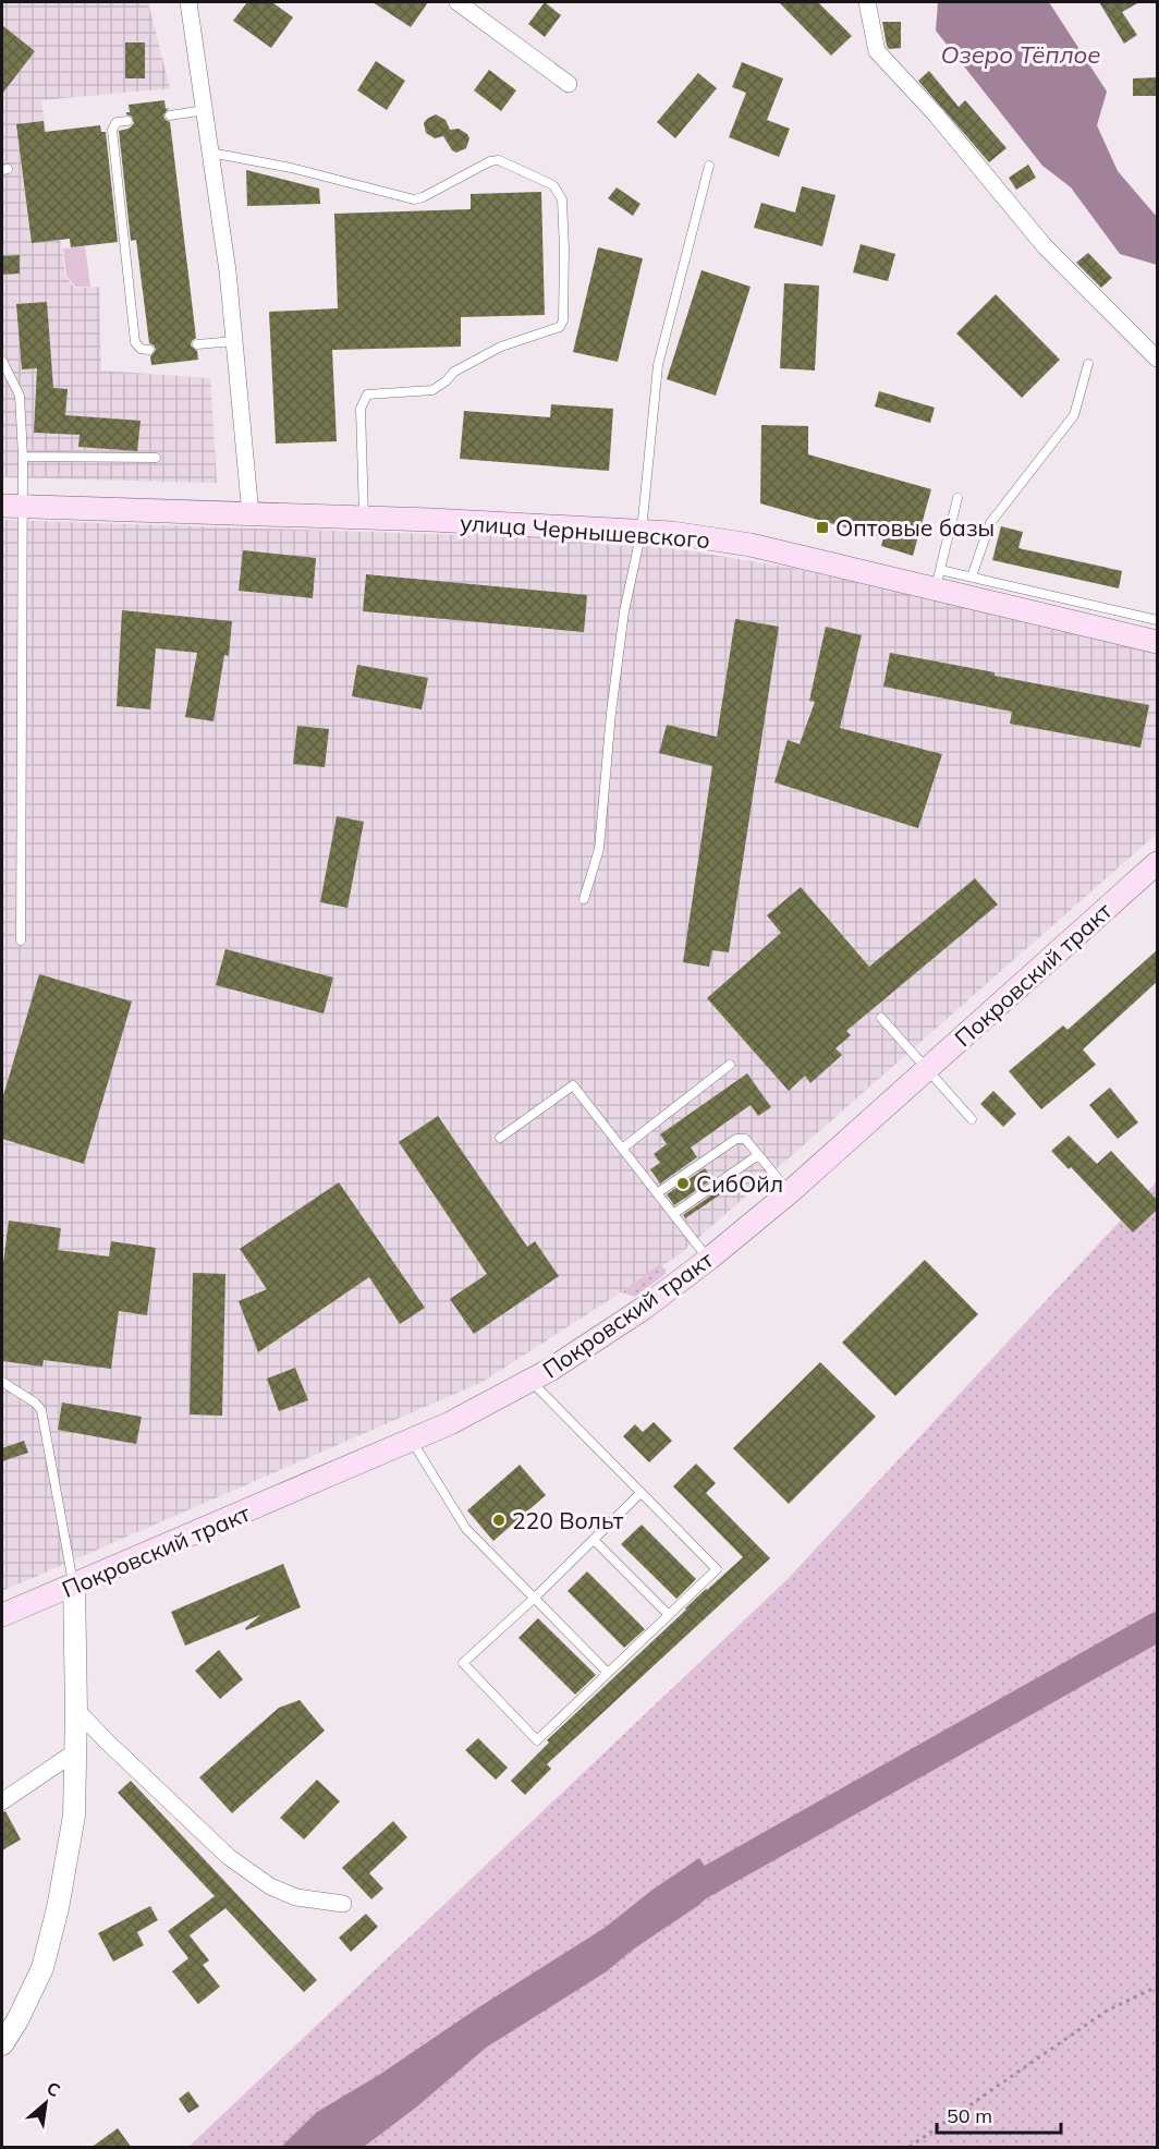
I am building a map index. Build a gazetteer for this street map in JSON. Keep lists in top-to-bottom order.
{
  "streets": {
    "main road": ["улица Чернышевского", "Покровский тракт"]
  },
  "water": ["Озеро Тёплое"],
  "places": {
    "transit": ["Оптовые базы"],
    "other": ["СибОйл", "220 Вольт"]
  },
  "scale_bar": "50 m",
  "north": "top right"
}
